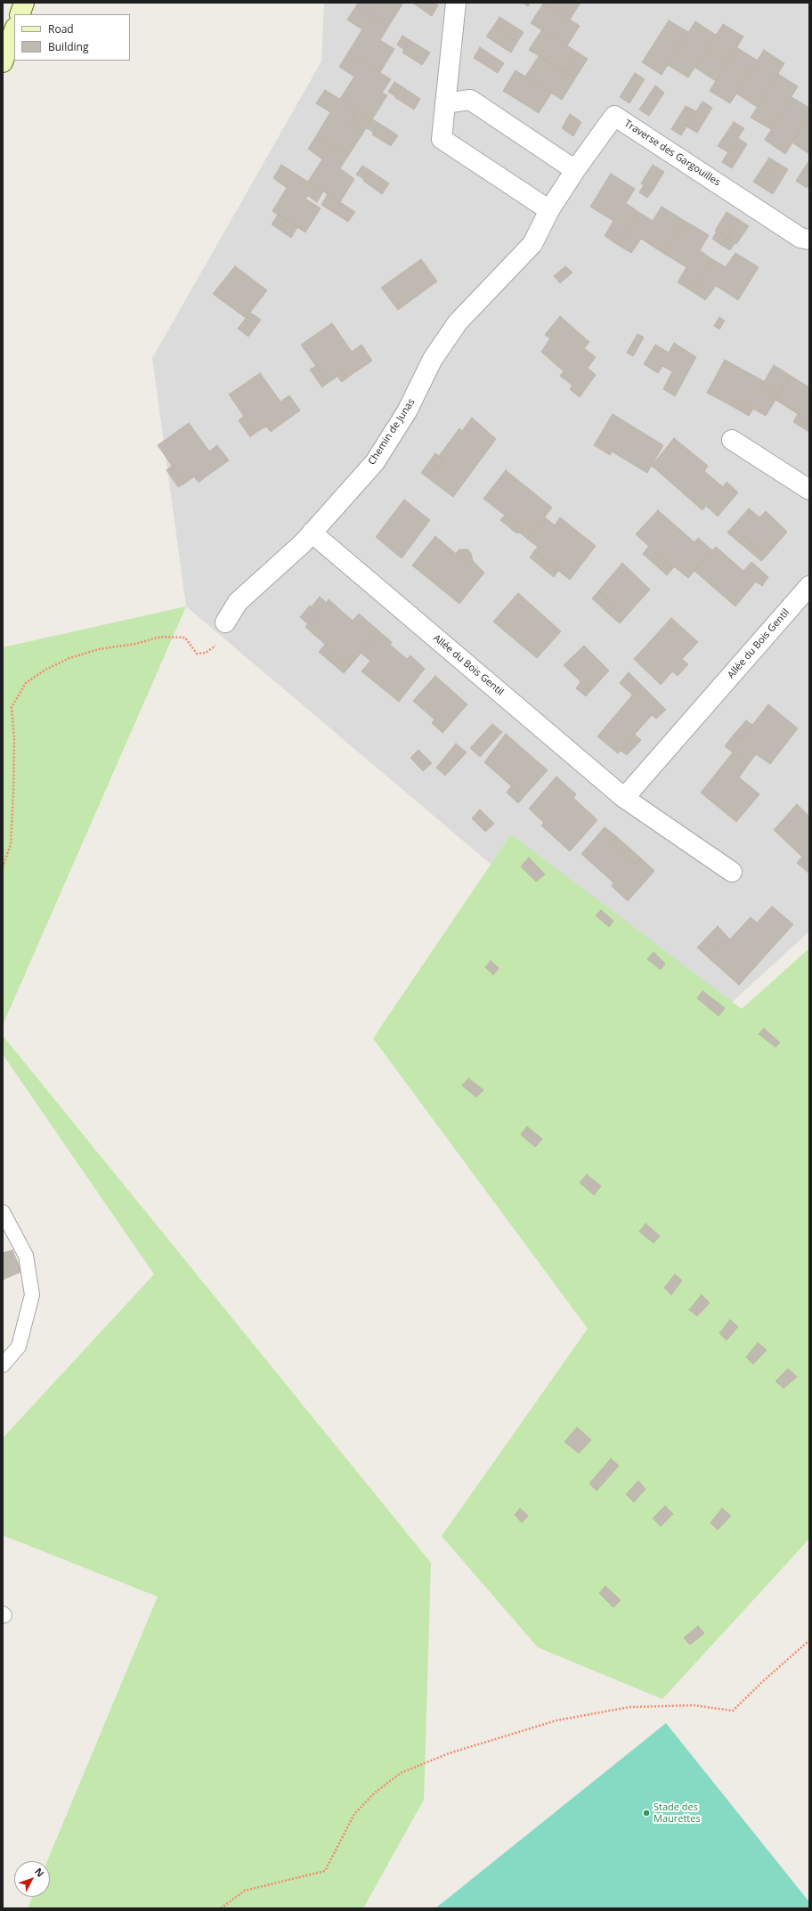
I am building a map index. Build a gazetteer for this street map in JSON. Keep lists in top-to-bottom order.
{
  "streets": {
    "street": ["Traverse des Gargouilles", "Chemin de Junas", "Allée du Bois Gentil"]
  },
  "crossings": [
    ["Traverse des Gargouilles", "Chemin de Junas"],
    ["Chemin de Junas", "Allée du Bois Gentil"]
  ],
  "places": ["Stade des Maurettes"],
  "legend": ["Road", "Building"],
  "north": "top right"
}
